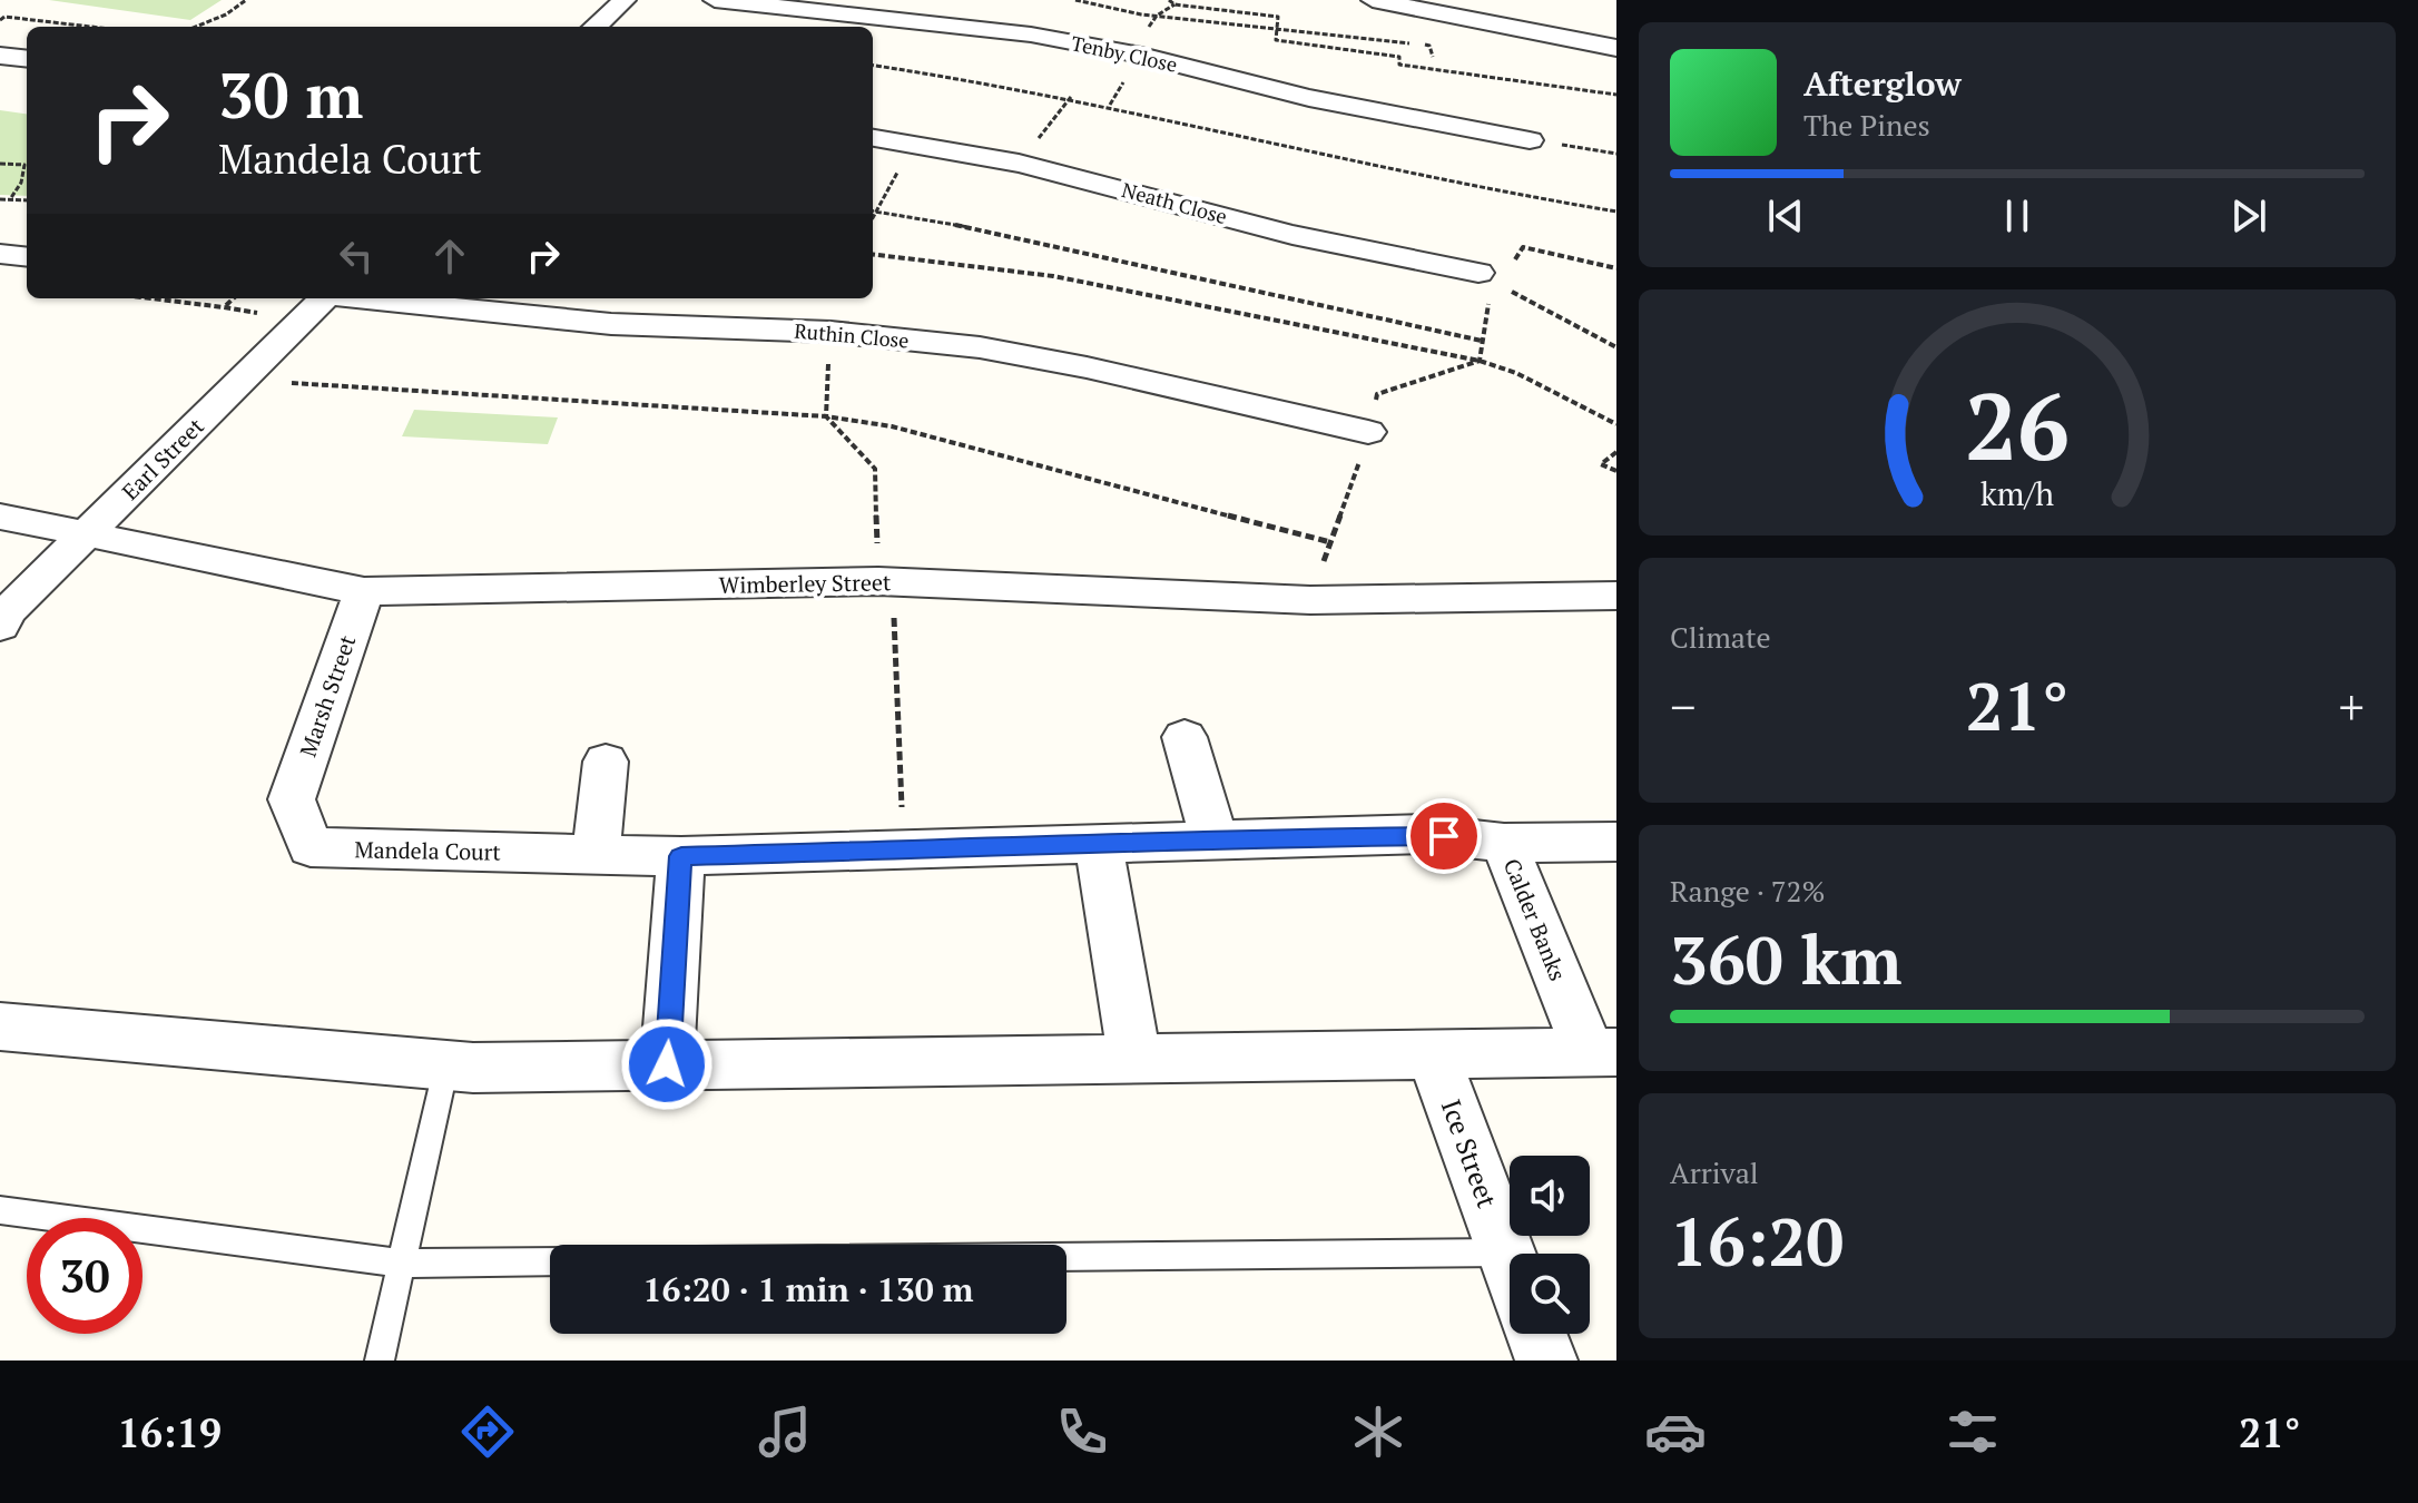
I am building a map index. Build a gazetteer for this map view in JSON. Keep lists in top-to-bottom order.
{
  "streets": {
    "street": [
      "Tenby Close",
      "Neath Close",
      "Ruthin Close",
      "Earl Street",
      "Wimberley Street",
      "Marsh Street",
      "Mandela Court",
      "Calder Banks",
      "Ice Street"
    ]
  },
  "crossings": [
    ["Earl Street", "Wimberley Street"],
    ["Wimberley Street", "Marsh Street"],
    ["Marsh Street", "Mandela Court"],
    ["Mandela Court", "Calder Banks"]
  ],
  "page": {
    "turn": ["30 m", "Mandela Court"],
    "song": ["Afterglow", "The Pines"],
    "tile": [
      "Climate",
      ["Range · 72%", "360 km"],
      ["Arrival", "16:20"]
    ],
    "heat": ["−", "21°", "+"],
    "limit": "30",
    "trip": "16:20 · 1 min · 130 m",
    "tabs": ["16:19", "21°"],
    "gauge": ["26", "km/h"]
  }
}
